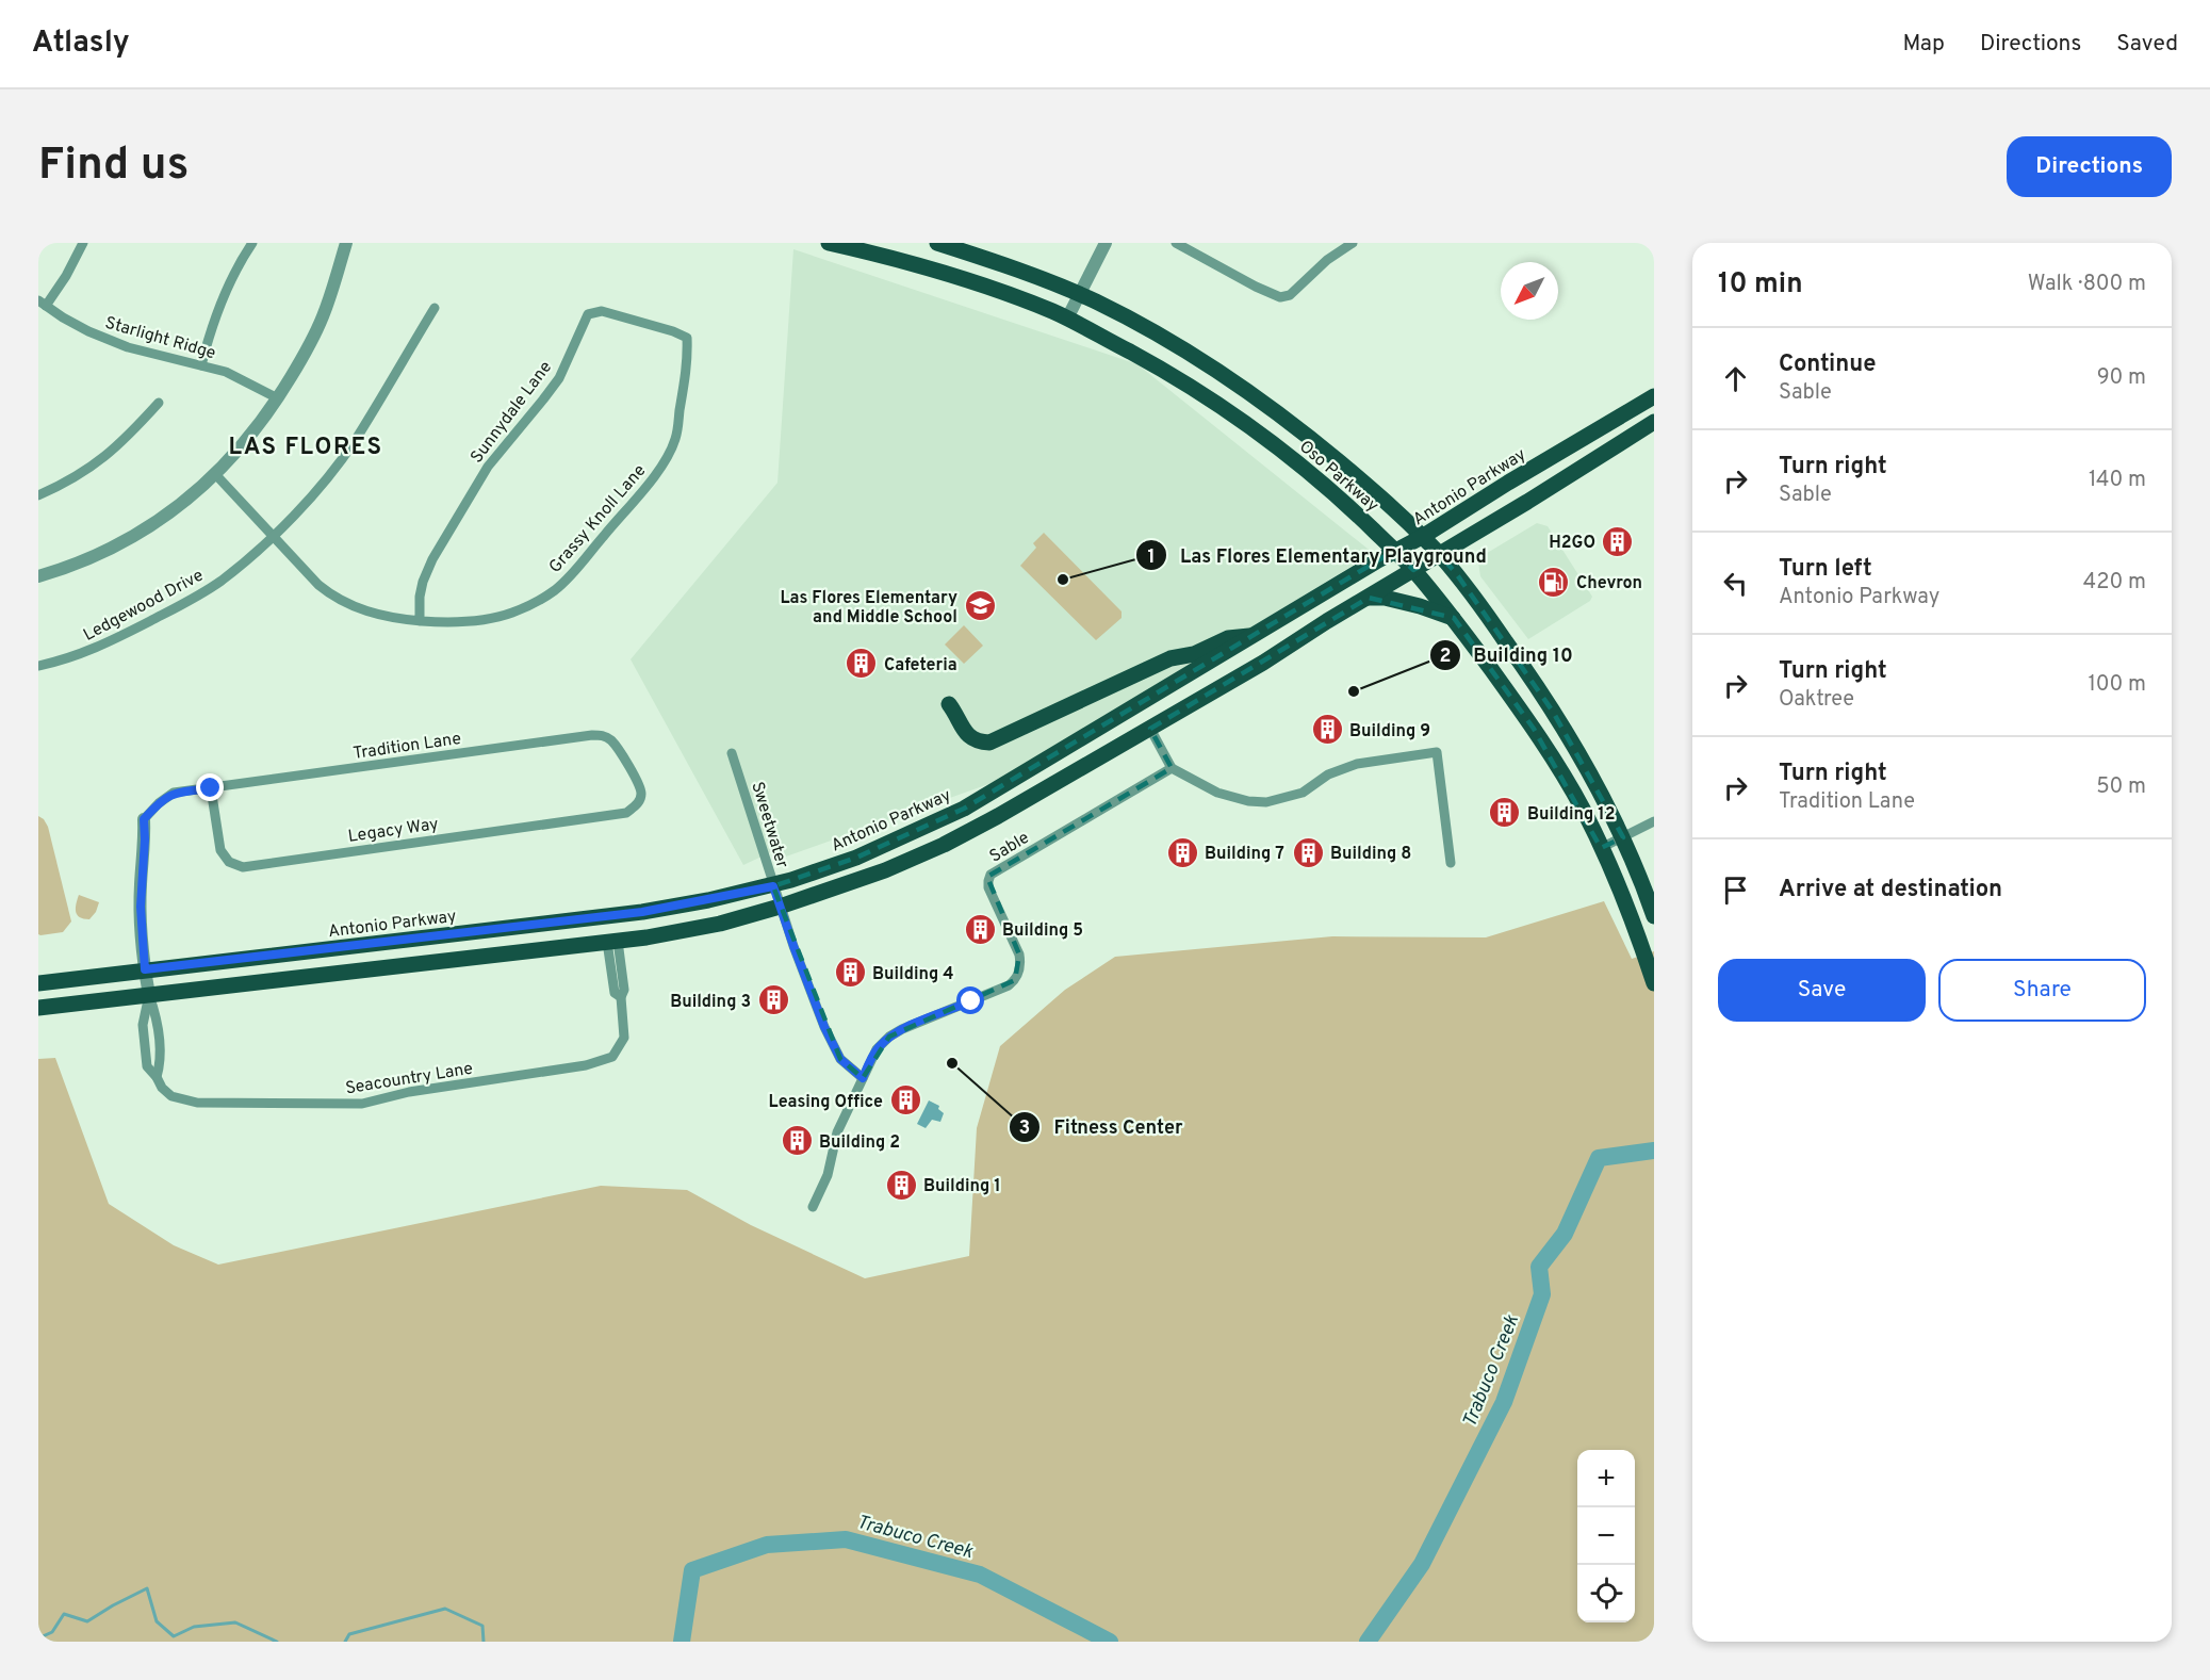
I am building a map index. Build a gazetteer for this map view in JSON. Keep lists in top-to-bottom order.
{
  "streets": {
    "main road": ["Oso Parkway", "Antonio Parkway"],
    "street": [
      "Starlight Ridge",
      "Sunnydale Lane",
      "Grassy Knoll Lane",
      "Ledgewood Drive",
      "Tradition Lane",
      "Sweetwater",
      "Legacy Way",
      "Sable",
      "Seacountry Lane"
    ]
  },
  "crossings": [
    ["Sunnydale Lane", "Grassy Knoll Lane"],
    ["Oso Parkway", "Antonio Parkway"],
    ["Antonio Parkway", "Sweetwater"],
    ["Grassy Knoll Lane", "Ledgewood Drive"],
    ["Tradition Lane", "Legacy Way"]
  ],
  "districts": ["LAS FLORES"],
  "water": ["Trabuco Creek"],
  "places": {
    "building": [
      "H2GO",
      "Cafeteria",
      "Building 9",
      "Building 12",
      "Building 7",
      "Building 8",
      "Building 5",
      "Building 4",
      "Building 3",
      "Leasing Office",
      "Building 2",
      "Building 1"
    ],
    "other": ["Las Flores Elementary Playground", "Building 10", "Fitness Center"],
    "fuel station": ["Chevron"],
    "school or university": ["Las Flores Elementary and Middle School"]
  },
  "north": "bottom left",
  "page": {
    "header": "Atlasly",
    "nav": ["Map", "Directions", "Saved"],
    "buttons": [
      "Directions",
      ["Save", "Share"]
    ],
    "title": "Find us",
    "heading": ["10 min", "Walk · 800 m"],
    "list": [
      ["Continue", "Sable", "90 m"],
      ["Turn right", "Sable", "140 m"],
      ["Turn left", "Antonio Parkway", "420 m"],
      ["Turn right", "Oaktree", "100 m"],
      ["Turn right", "Tradition Lane", "50 m"],
      "Arrive at destination"
    ],
    "map_buttons": ["+", "−"]
  }
}
